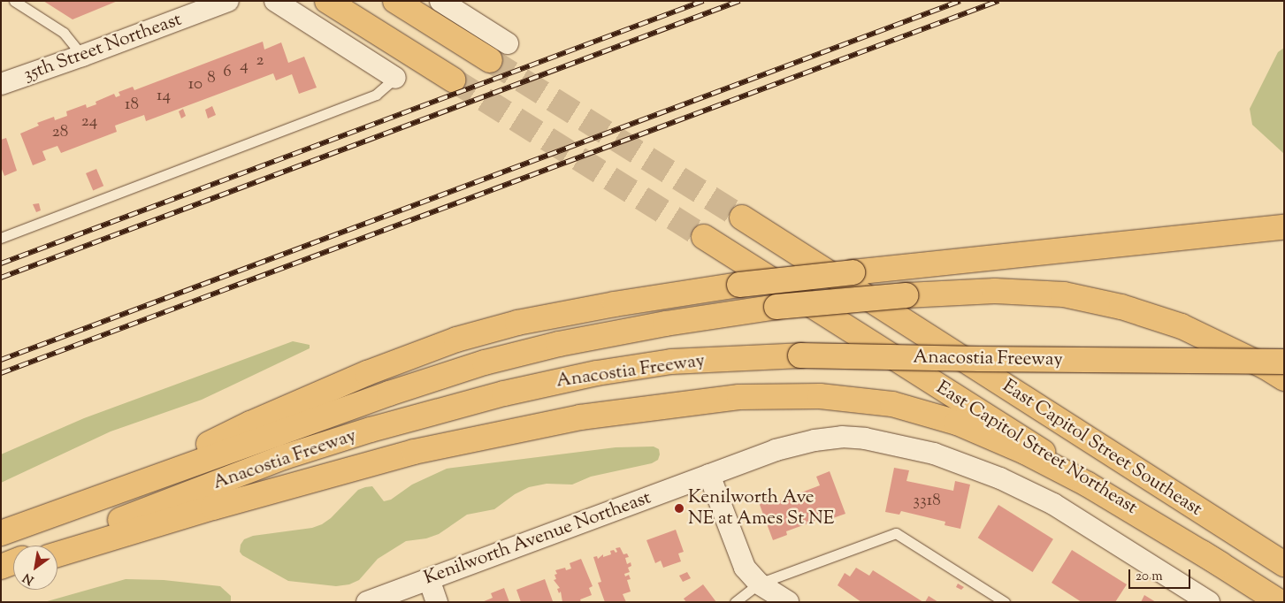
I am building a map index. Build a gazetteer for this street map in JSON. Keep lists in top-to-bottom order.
{
  "streets": {
    "main road": ["Anacostia Freeway", "East Capitol Street Northeast", "East Capitol Street Southeast"],
    "street": ["35th Street Northeast", "Kenilworth Avenue Northeast"]
  },
  "crossings": [
    ["East Capitol Street Northeast", "Kenilworth Avenue Northeast"]
  ],
  "places": ["Kenilworth Ave NE at Ames St NE"],
  "house_numbers": [
    "2",
    "4",
    "6",
    "8",
    "10",
    "14",
    "18",
    "24",
    "28",
    "3318"
  ],
  "scale_bar": "20 m",
  "north": "bottom left"
}
